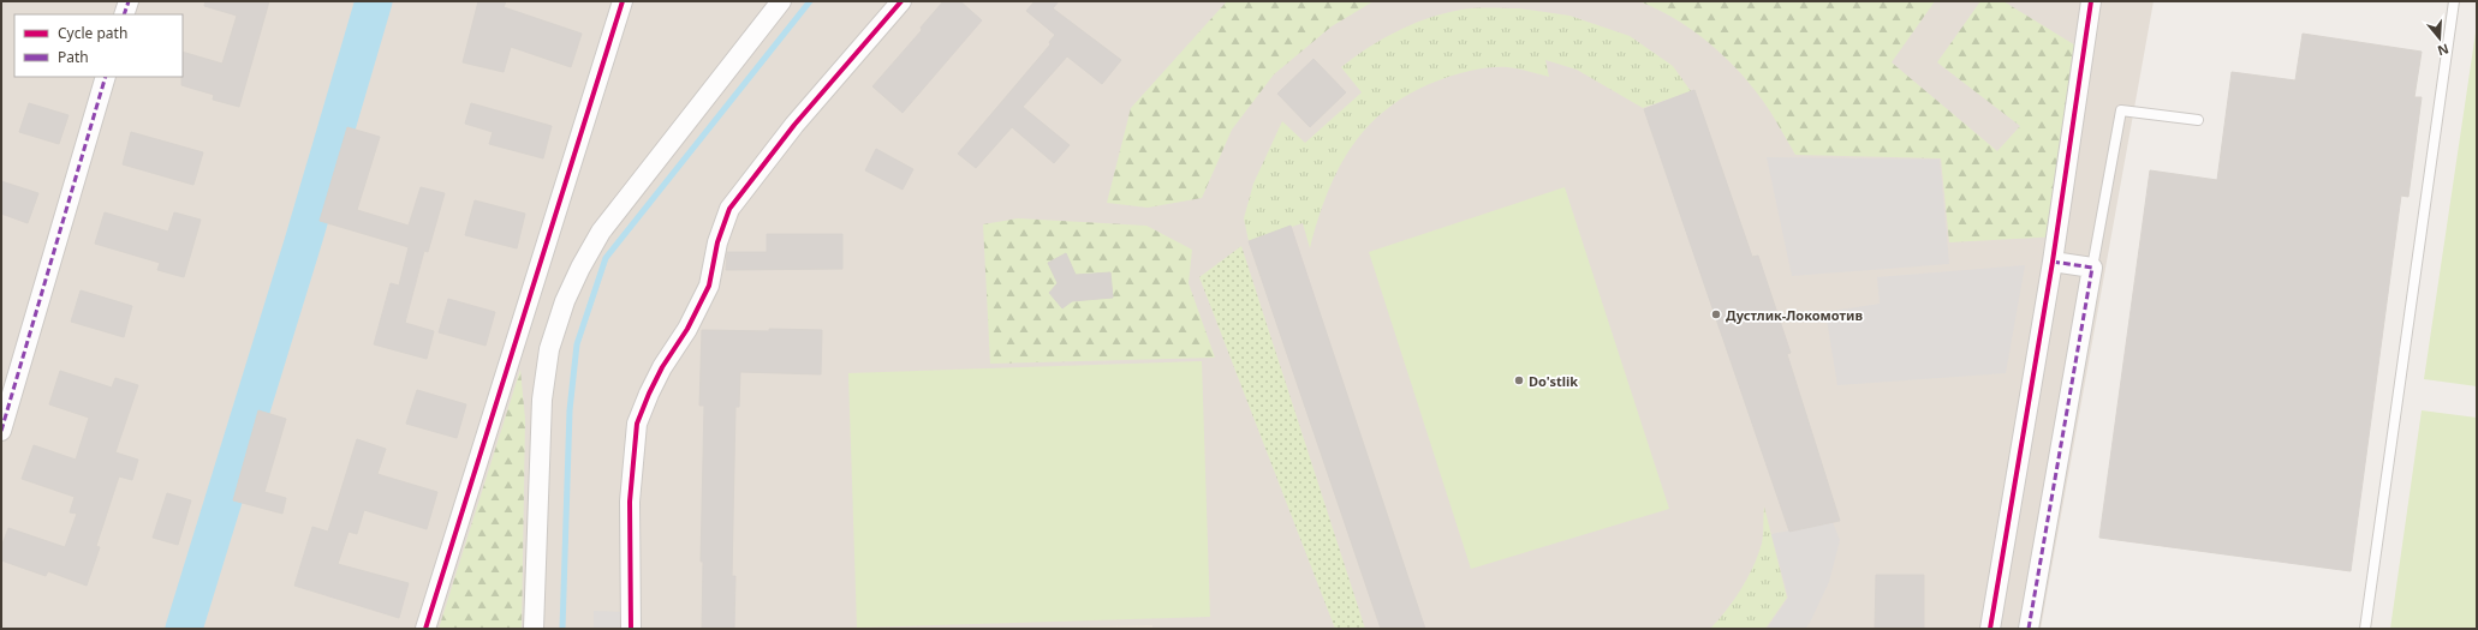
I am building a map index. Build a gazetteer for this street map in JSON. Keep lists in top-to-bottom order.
{
  "places": ["Дустлик-Локомотив", "Do'stlik"],
  "legend": ["Cycle path", "Path"],
  "north": "bottom"
}
